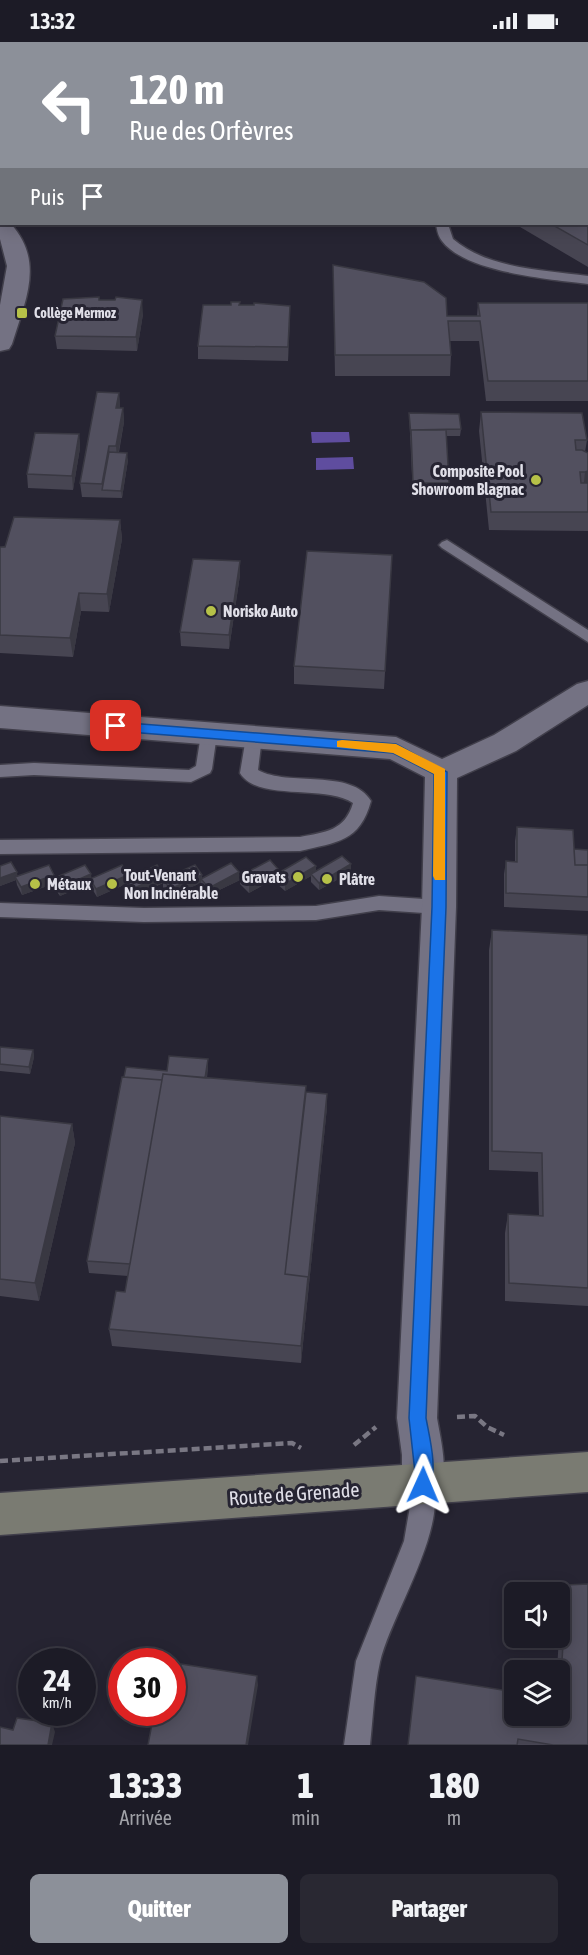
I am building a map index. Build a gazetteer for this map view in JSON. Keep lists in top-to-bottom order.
{
  "streets": {
    "main road": ["Route de Grenade"]
  },
  "places": {
    "transit": ["Collège Mermoz"],
    "other": [
      "Composite Pool Showroom Blagnac",
      "Norisko Auto",
      "Gravats",
      "Plâtre",
      "Métaux",
      "Tout-Venant Non Incinérable"
    ]
  },
  "page": {
    "status": "13:32",
    "turn": ["120 m", "Rue des Orfèvres"],
    "then": "Puis",
    "speed": "24 km/h",
    "limit": "30",
    "eta": [
      "13:33",
      "Arrivée",
      "1",
      "min",
      "180",
      "m"
    ],
    "buttons": ["Quitter", "Partager"]
  }
}
